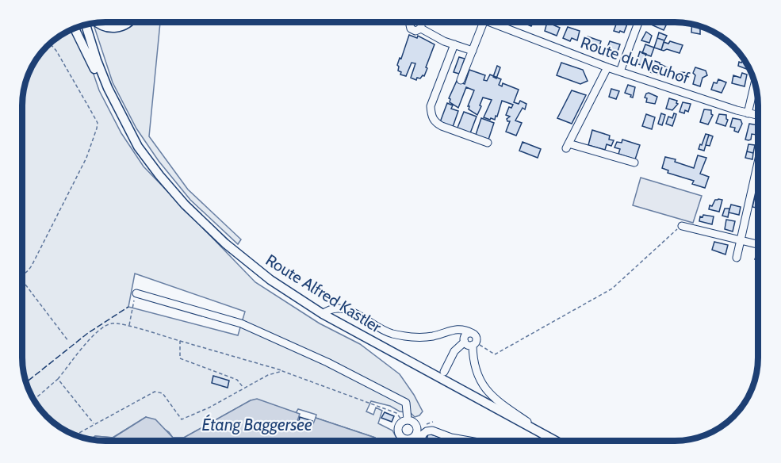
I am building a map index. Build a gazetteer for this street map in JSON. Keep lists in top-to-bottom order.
{
  "streets": {
    "main road": ["Route Alfred Kastler"],
    "street": ["Route du Neuhof"]
  },
  "water": ["Étang Baggersee"]
}
